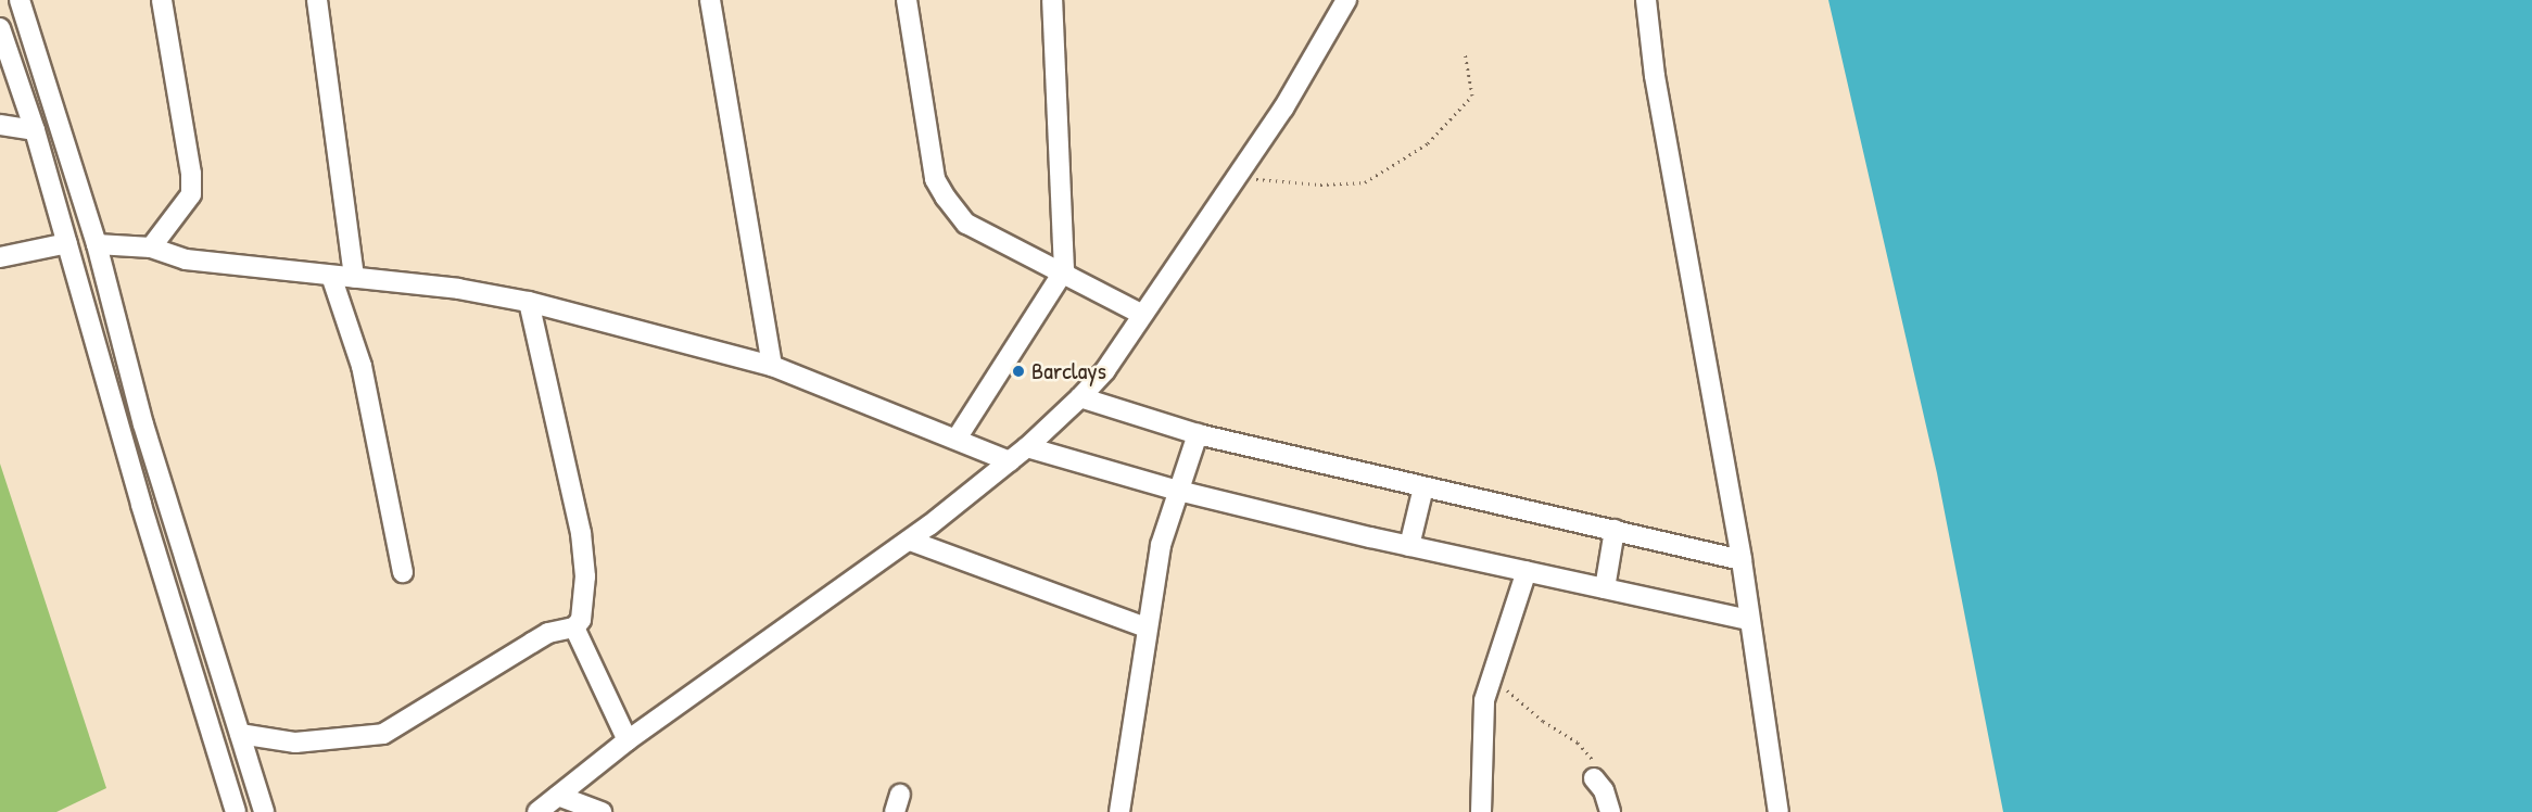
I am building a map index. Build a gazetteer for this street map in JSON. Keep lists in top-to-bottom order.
{
  "places": ["Barclays"]
}
